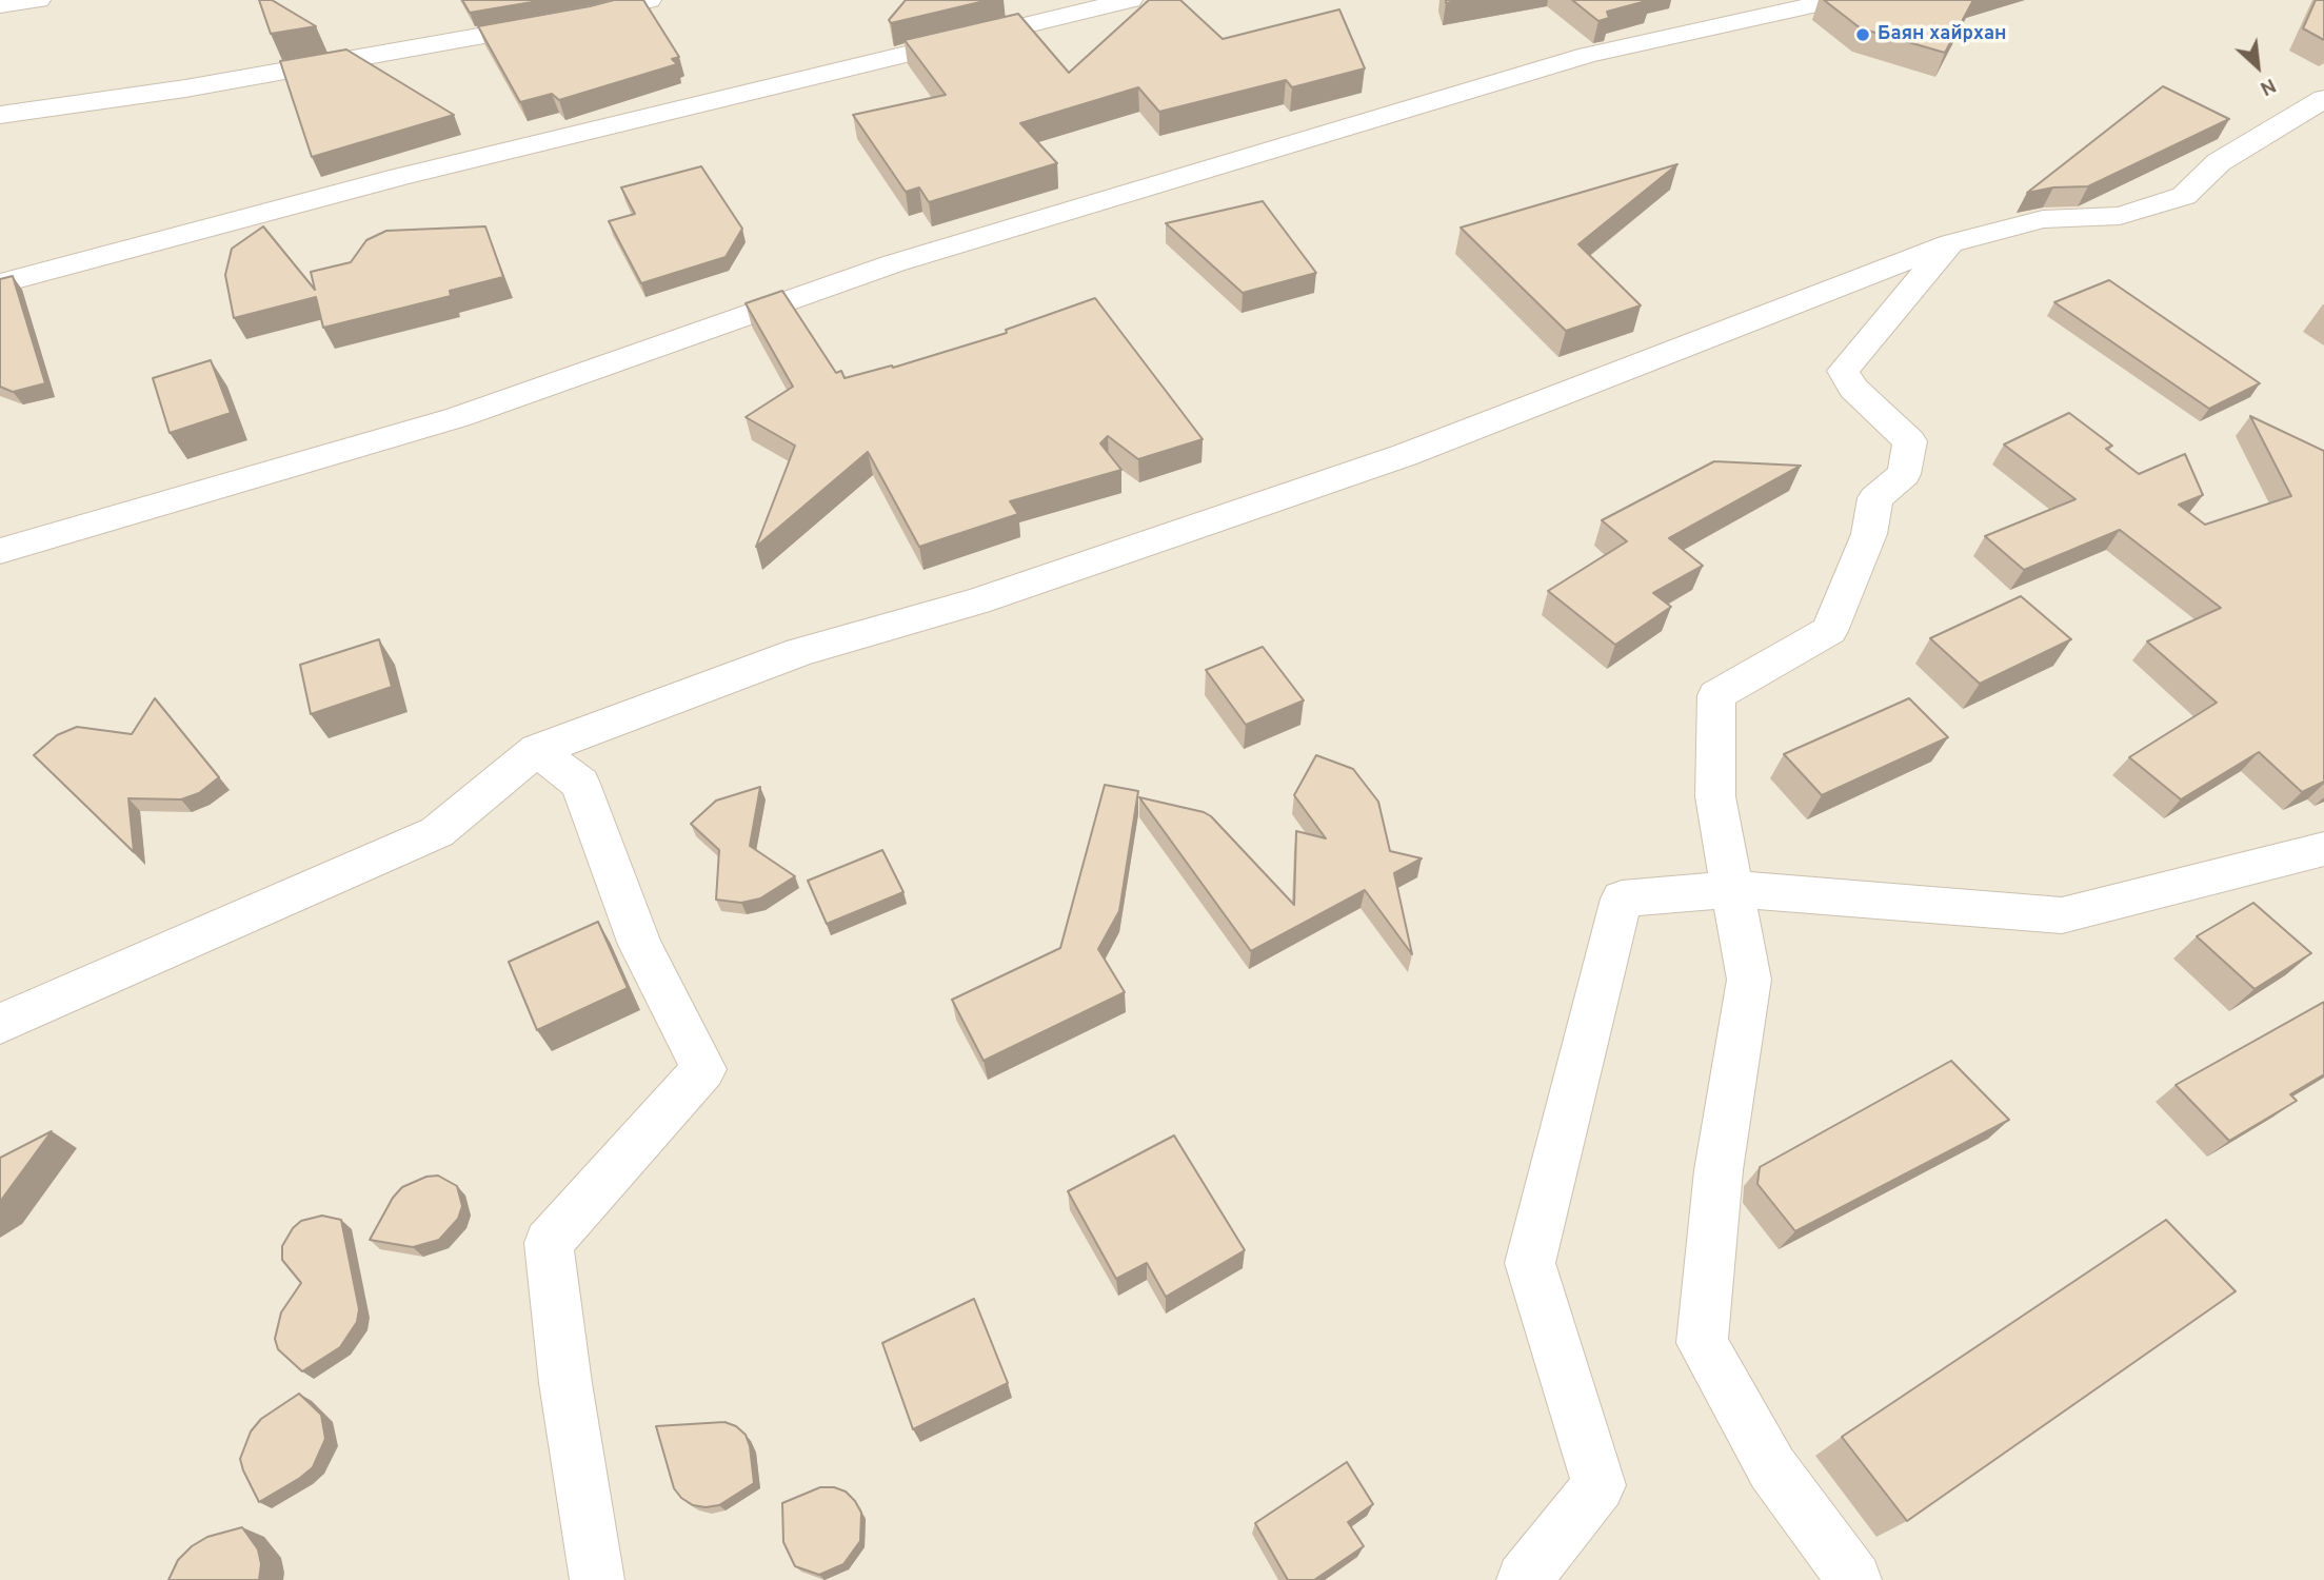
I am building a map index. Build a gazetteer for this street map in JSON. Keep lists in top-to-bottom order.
{
  "places": ["Баян хайрхан"],
  "north": "bottom right"
}
